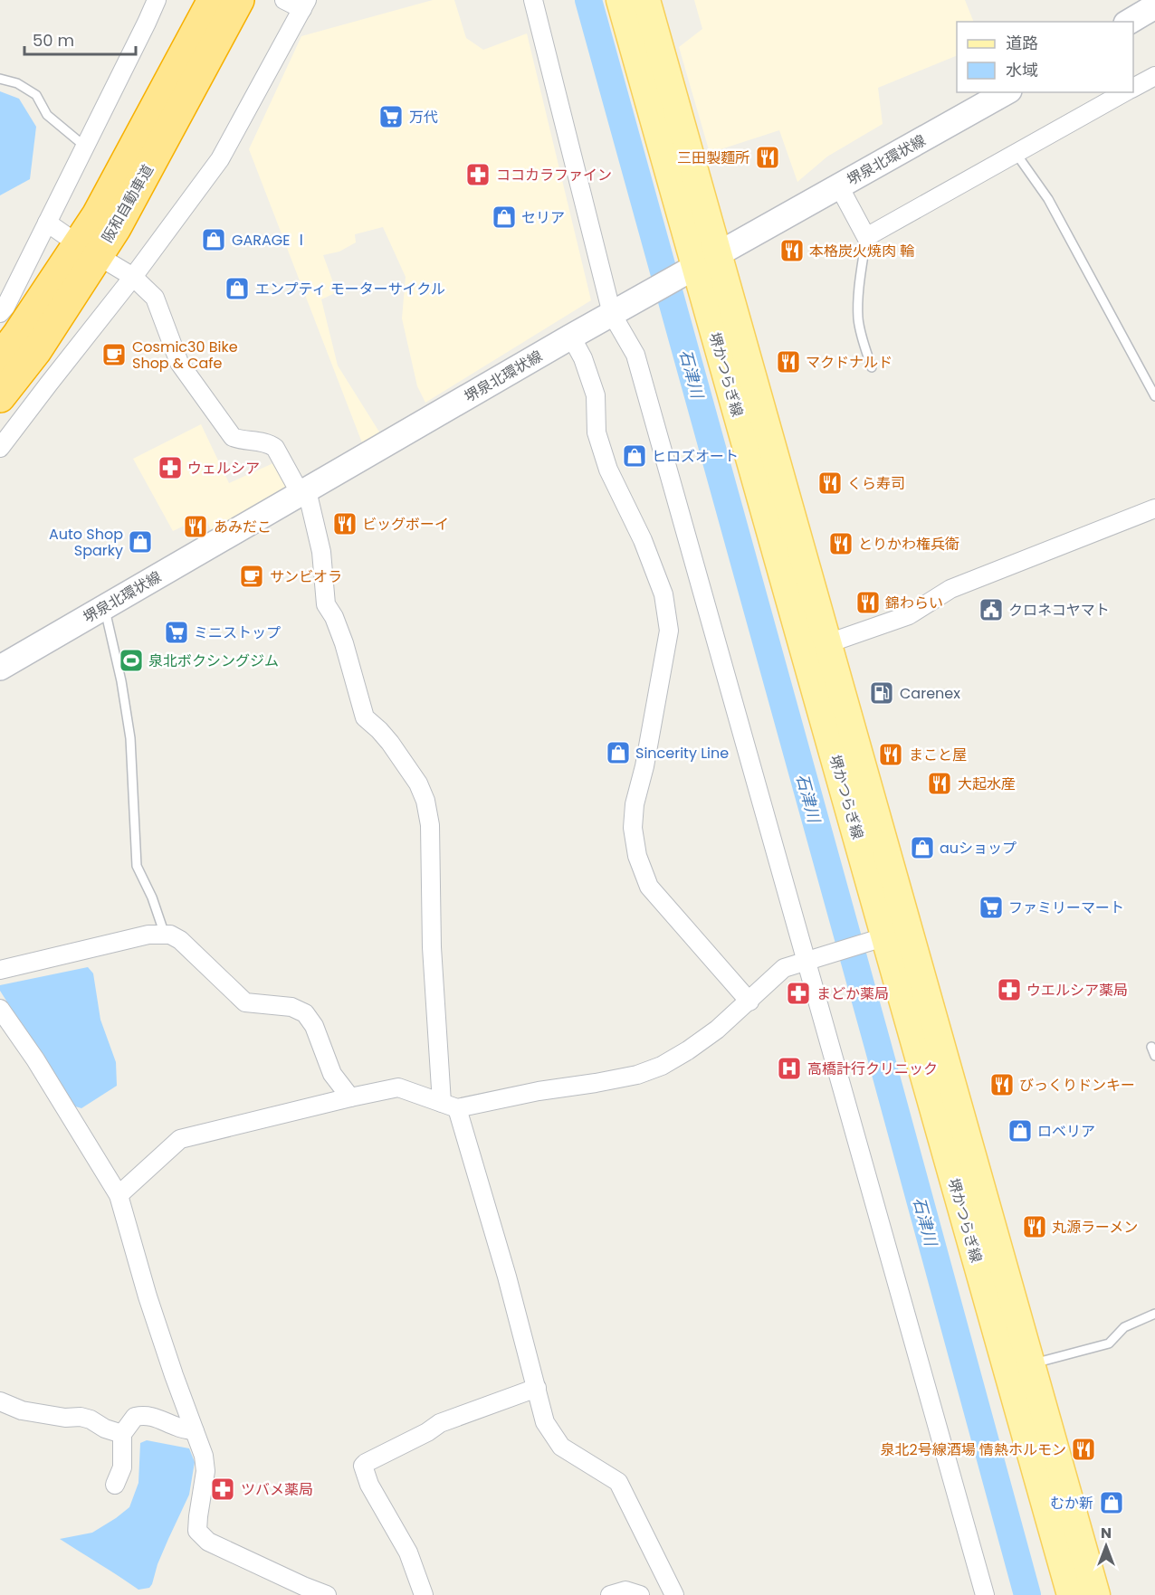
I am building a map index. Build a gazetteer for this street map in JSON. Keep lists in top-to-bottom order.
{
  "streets": {
    "highway": ["阪和自動車道"],
    "main road": ["堺泉北環状線", "堺かつらぎ線"]
  },
  "crossings": [
    ["堺泉北環状線", "堺かつらぎ線"]
  ],
  "water": ["石津川"],
  "places": {
    "supermarket": ["万代", "ミニストップ", "ファミリーマート"],
    "restaurant": [
      "三田製麵所",
      "本格炭火焼肉 輪",
      "マクドナルド",
      "くら寿司",
      "ビッグボーイ",
      "あみだこ",
      "とりかわ権兵衛",
      "錦わらい",
      "まこと屋",
      "大起水産",
      "びっくりドンキー",
      "丸源ラーメン",
      "泉北2号線酒場 情熱ホルモン"
    ],
    "pharmacy": [
      "ココカラファイン",
      "ウェルシア",
      "ウエルシア薬局",
      "まどか薬局",
      "ツバメ薬局"
    ],
    "shop": [
      "セリア",
      "GARAGE Ⅰ",
      "エンプティ モーターサイクル",
      "ヒロズオート",
      "Auto Shop Sparky",
      "Sincerity Line",
      "auショップ",
      "ロベリア",
      "むか新"
    ],
    "cafe": ["Cosmic30 Bike Shop & Cafe", "サンビオラ"],
    "public building": ["クロネコヤマト"],
    "sports": ["泉北ボクシングジム"],
    "fuel station": ["Carenex"],
    "hospital": ["高橋計行クリニック"]
  },
  "legend": ["道路", "水域"],
  "scale_bar": "50 m",
  "north": "top"
}
